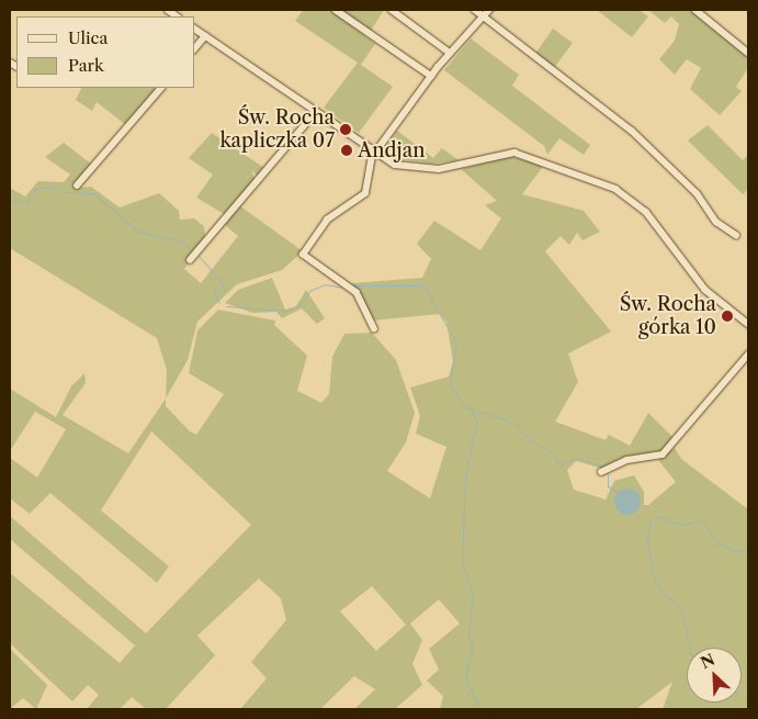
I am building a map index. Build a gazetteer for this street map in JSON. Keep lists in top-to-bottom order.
{
  "places": ["Św. Rocha kapliczka 07", "Andjan", "Św. Rocha górka 10"],
  "legend": ["Ulica", "Park"],
  "north": "top left"
}
